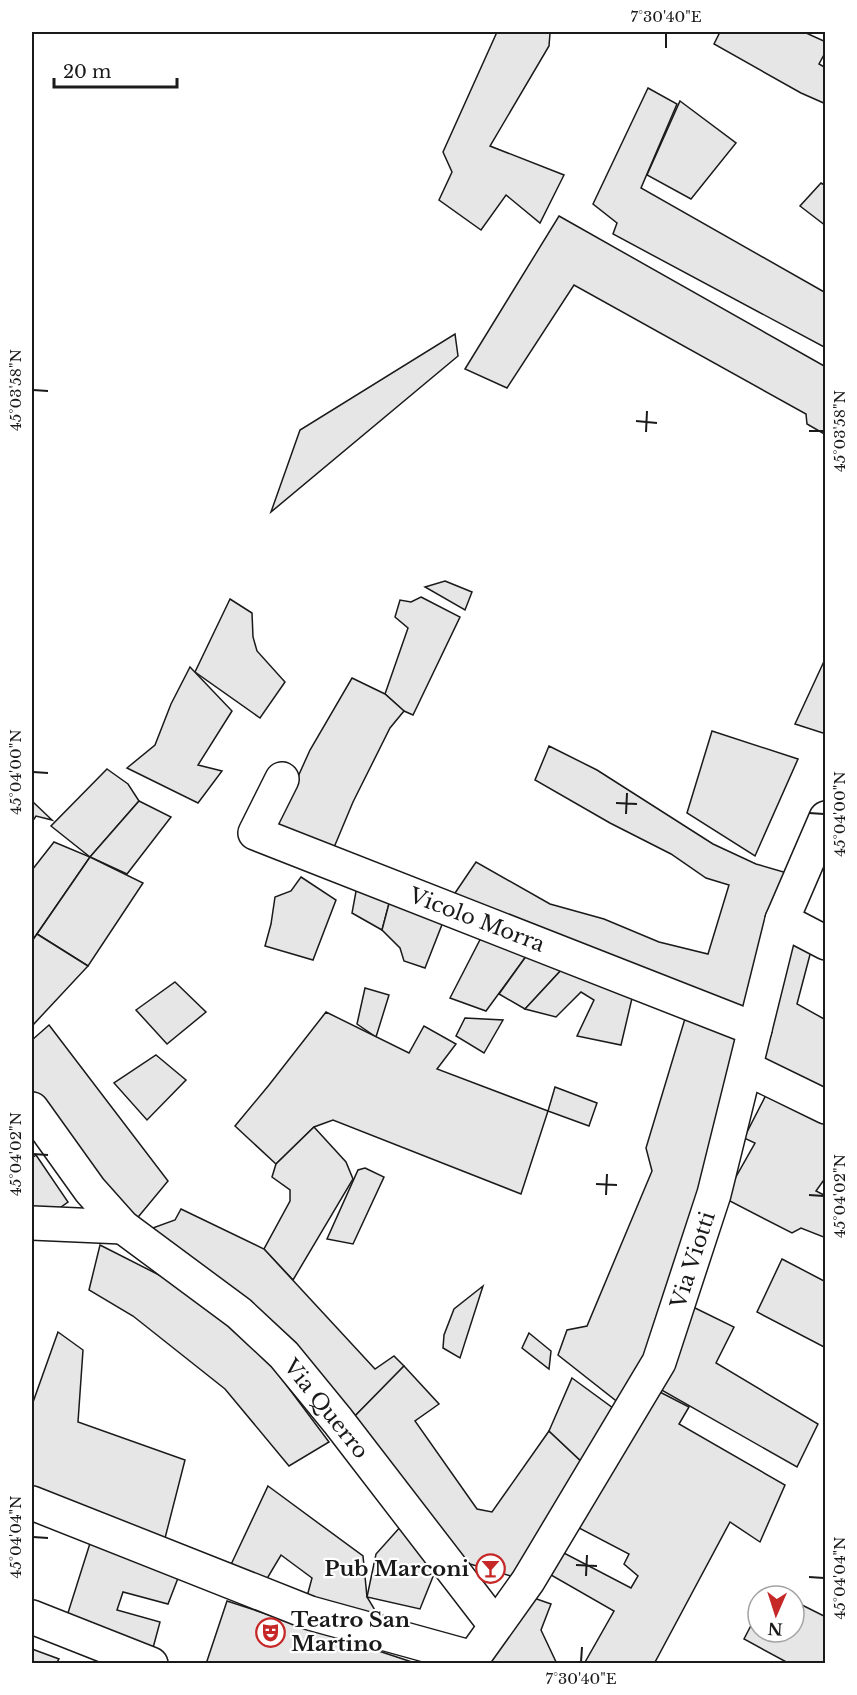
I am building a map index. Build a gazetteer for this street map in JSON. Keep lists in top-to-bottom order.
{
  "streets": {
    "street": ["Vicolo Morra", "Via Viotti", "Via Querro"]
  },
  "crossings": [
    ["Vicolo Morra", "Via Viotti"],
    ["Via Viotti", "Via Querro"]
  ],
  "places": {
    "bar": ["Pub Marconi"],
    "theatre": ["Teatro San Martino"]
  },
  "scale_bar": "20 m",
  "north": "bottom",
  "coordinates": [
    "7°30'40\"E",
    "45°03'58\"N",
    "45°04'00\"N",
    "45°04'02\"N",
    "45°04'04\"N"
  ]
}
